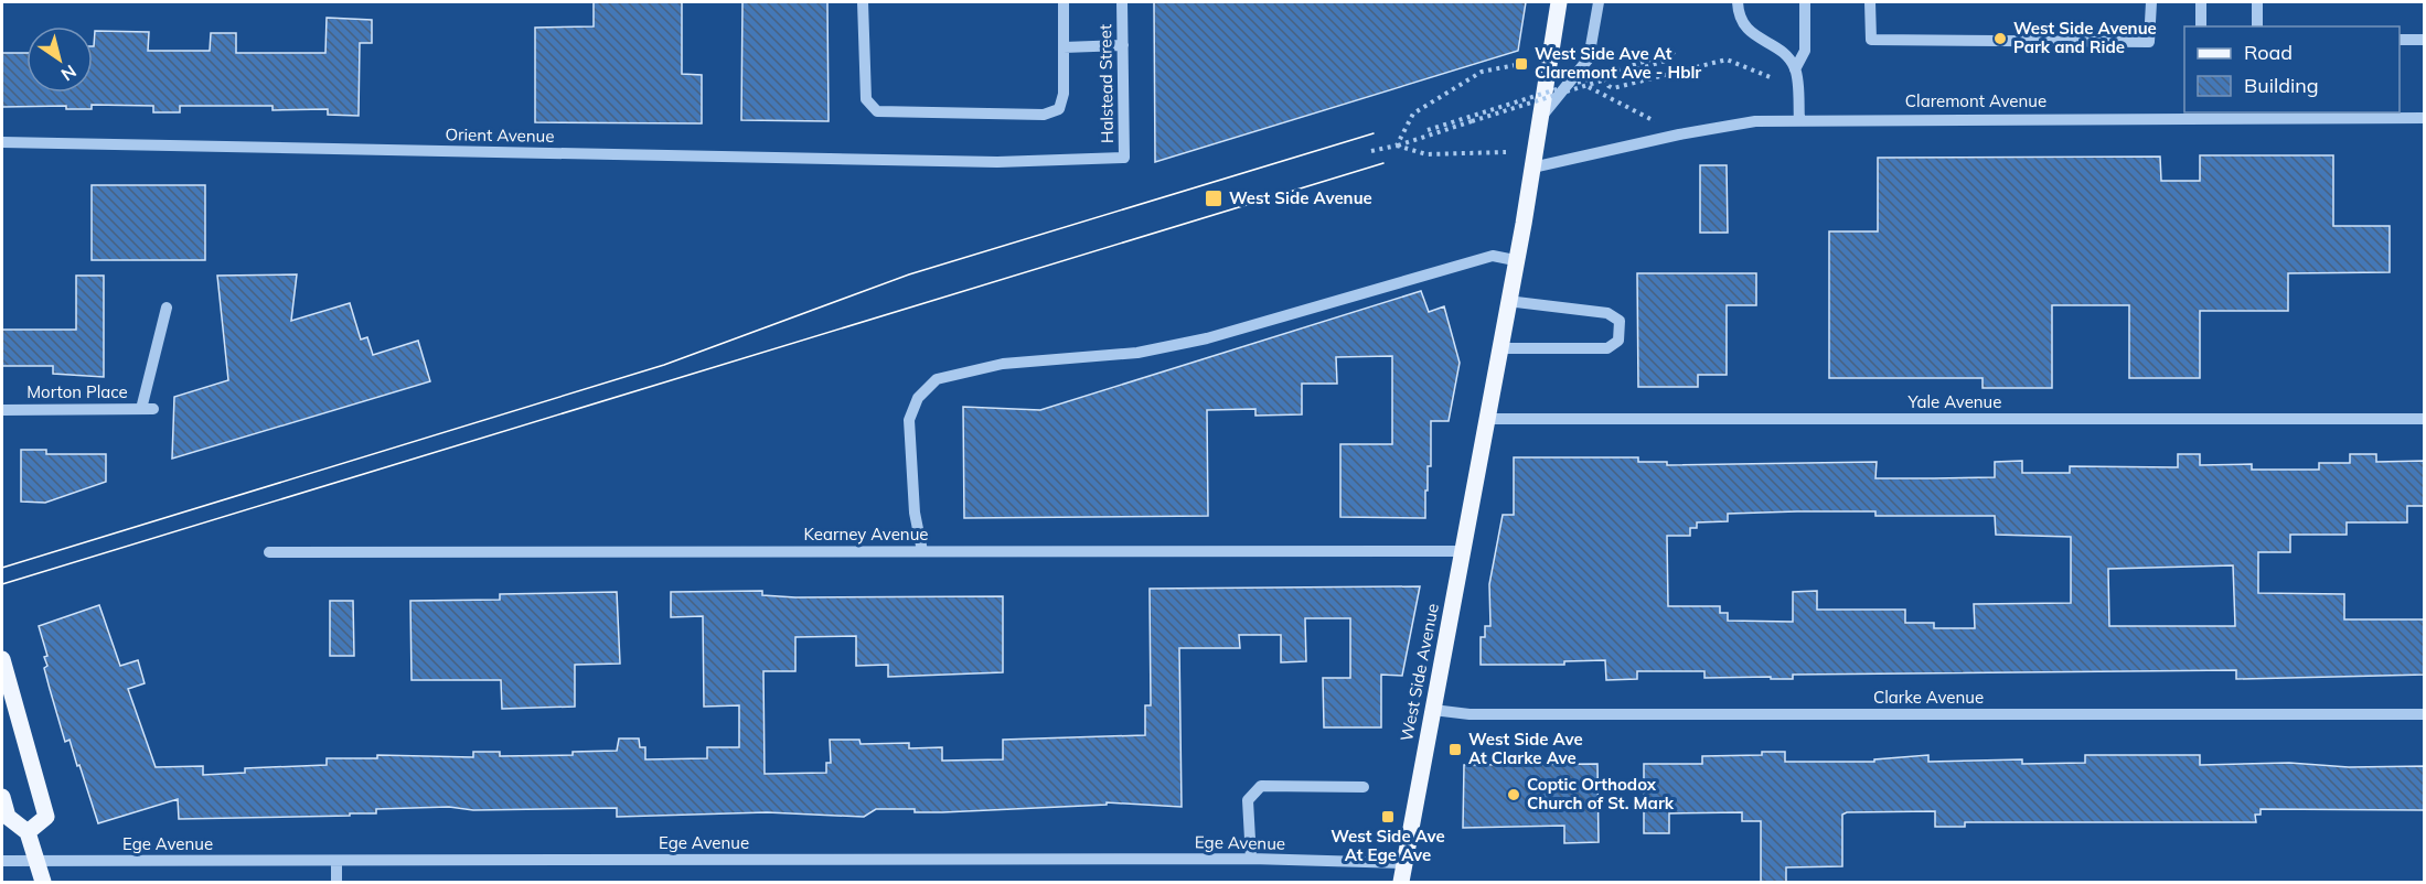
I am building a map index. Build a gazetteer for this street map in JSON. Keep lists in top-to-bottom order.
{
  "streets": {
    "main road": ["West Side Avenue"],
    "street": [
      "Halstead Street",
      "Claremont Avenue",
      "Orient Avenue",
      "Morton Place",
      "Yale Avenue",
      "Kearney Avenue",
      "Clarke Avenue",
      "Ege Avenue"
    ]
  },
  "crossings": [
    ["Halstead Street", "Orient Avenue"],
    ["Claremont Avenue", "West Side Avenue"],
    ["Yale Avenue", "West Side Avenue"],
    ["Kearney Avenue", "West Side Avenue"],
    ["West Side Avenue", "Clarke Avenue"],
    ["West Side Avenue", "Ege Avenue"]
  ],
  "places": {
    "other": ["West Side Avenue Park and Ride", "Coptic Orthodox Church of St. Mark"],
    "transit": [
      "West Side Ave At Claremont Ave - Hblr",
      "West Side Avenue",
      "West Side Ave At Clarke Ave",
      "West Side Ave At Ege Ave"
    ]
  },
  "legend": ["Road", "Building"],
  "north": "bottom right"
}
